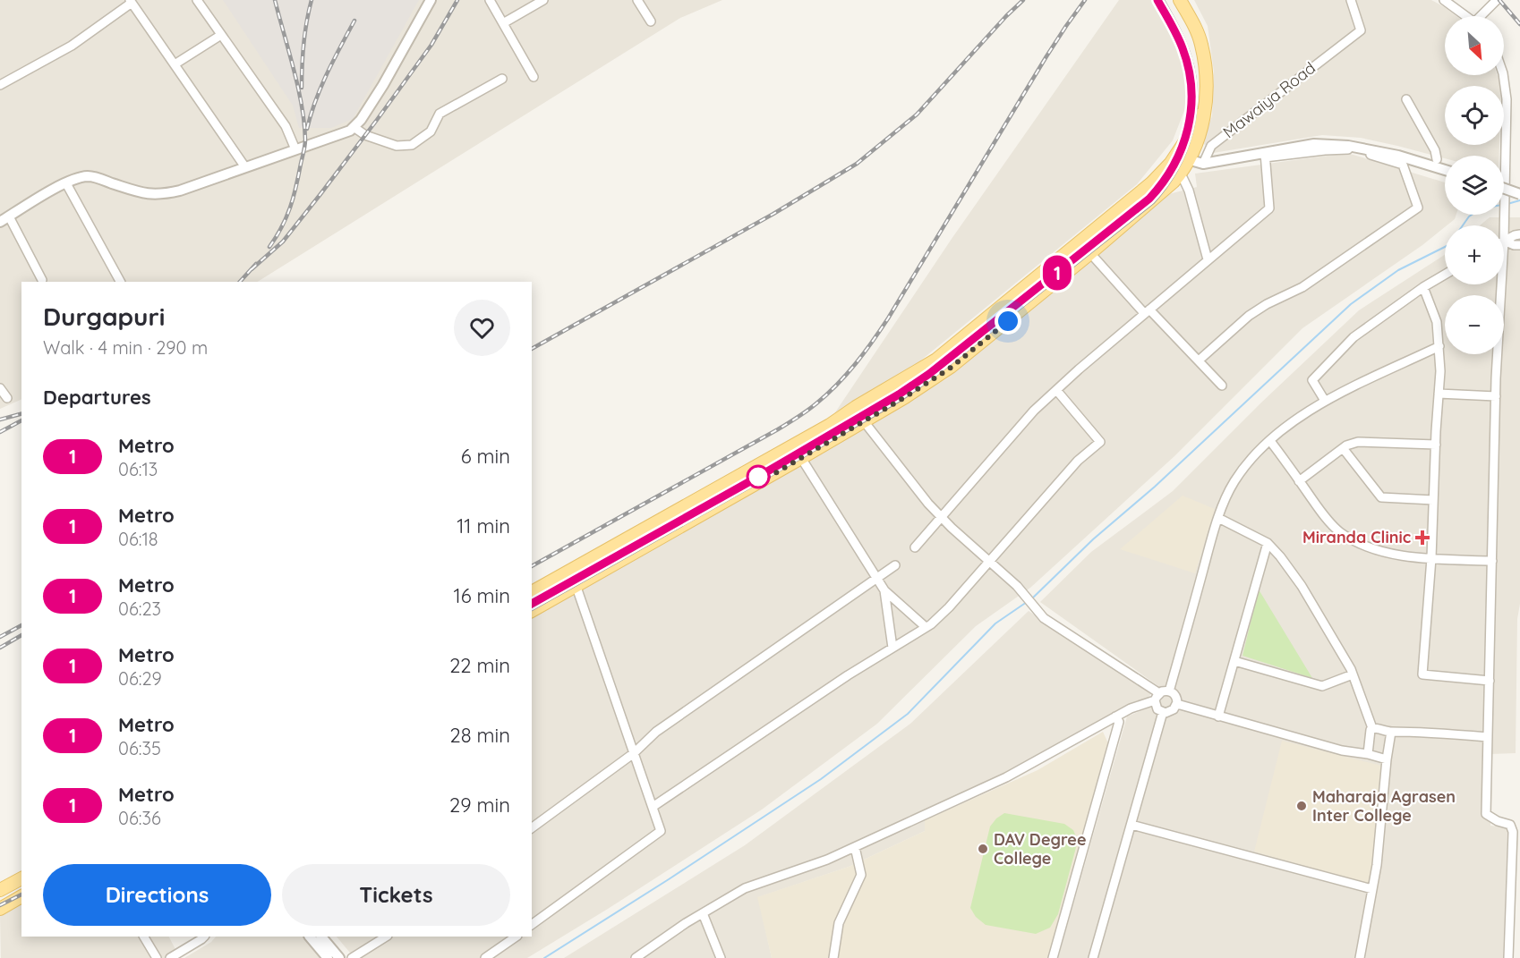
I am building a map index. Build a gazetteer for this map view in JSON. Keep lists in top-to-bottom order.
{
  "streets": {
    "street": ["Mawaiya Road"]
  },
  "places": {
    "health": ["Miranda Clinic"],
    "other": ["Maharaja Agrasen Inter College", "DAV Degree College"]
  },
  "lines": ["metro line 1"],
  "north": "bottom right",
  "page": {
    "on_map": "1",
    "map_buttons": ["+", "−"],
    "heading": [
      ["Durgapuri", "Walk · 4 min · 290 m"],
      "Departures"
    ],
    "list": [
      {
        "mark": "1",
        "name": "Metro",
        "note": "06:13",
        "value": "6 min"
      },
      {
        "mark": "1",
        "name": "Metro",
        "note": "06:18",
        "value": "11 min"
      },
      {
        "mark": "1",
        "name": "Metro",
        "note": "06:23",
        "value": "16 min"
      },
      {
        "mark": "1",
        "name": "Metro",
        "note": "06:29",
        "value": "22 min"
      },
      {
        "mark": "1",
        "name": "Metro",
        "note": "06:35",
        "value": "28 min"
      },
      {
        "mark": "1",
        "name": "Metro",
        "note": "06:36",
        "value": "29 min"
      }
    ],
    "buttons": ["Directions", "Tickets"]
  }
}
